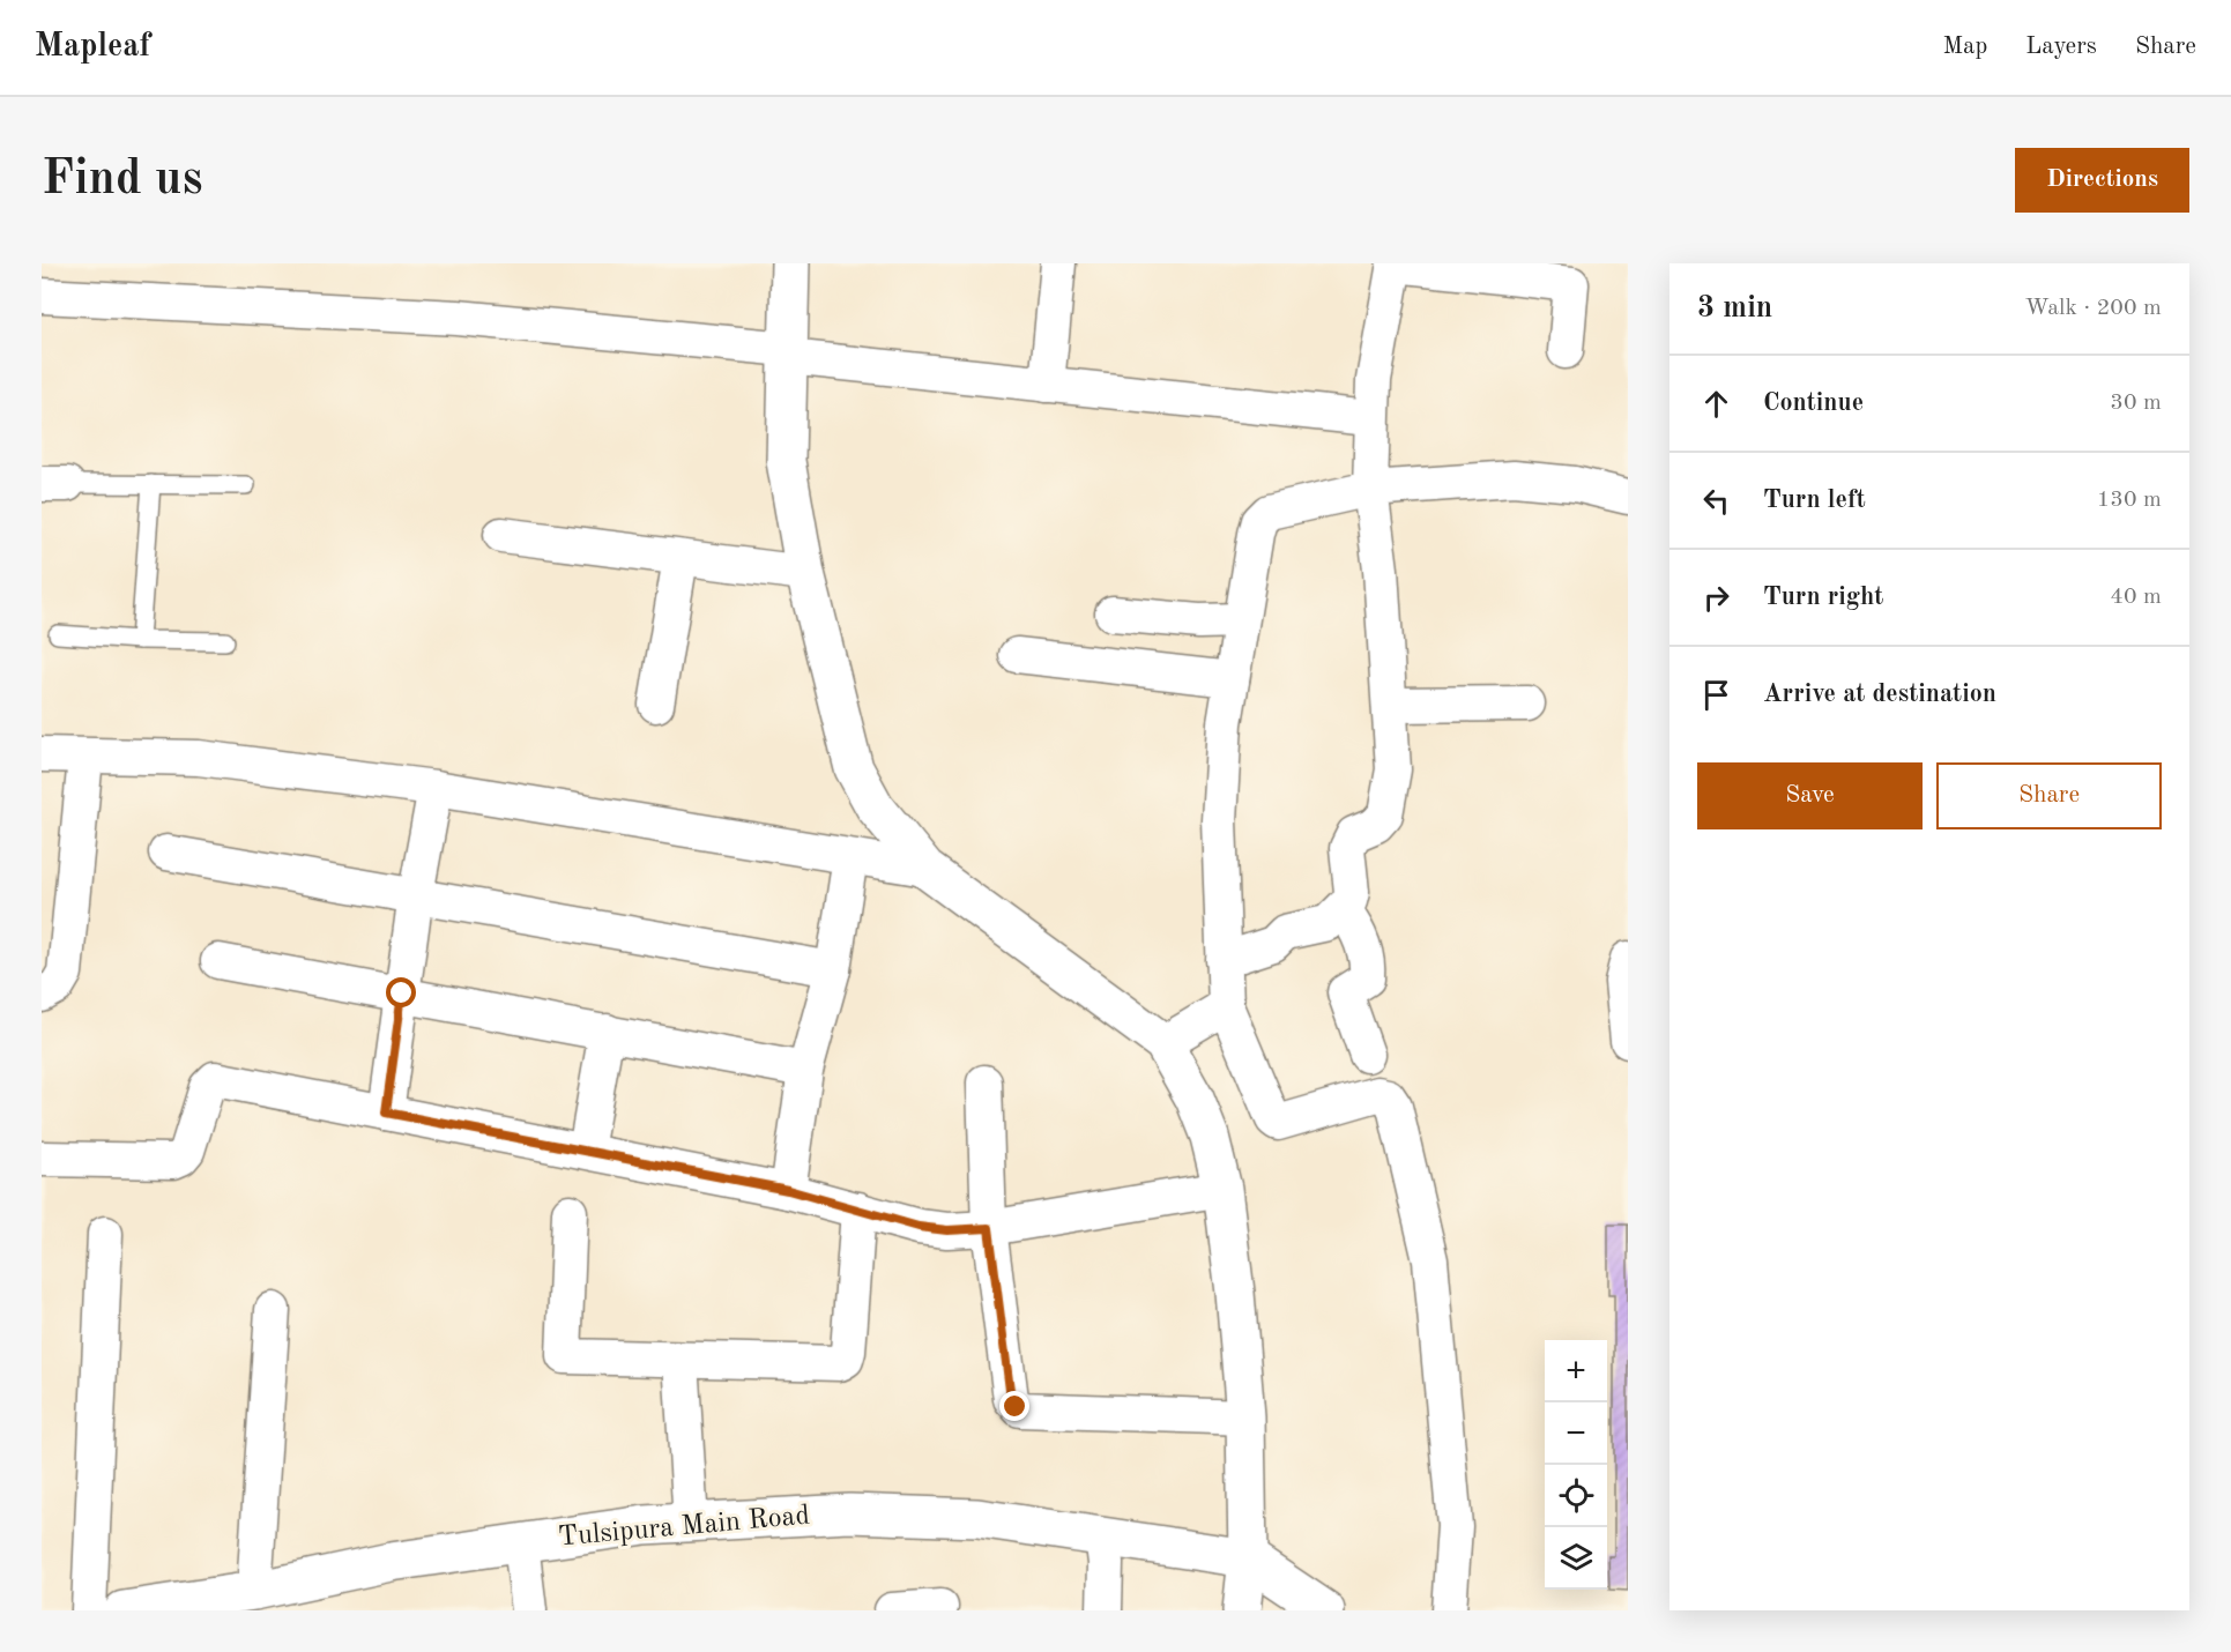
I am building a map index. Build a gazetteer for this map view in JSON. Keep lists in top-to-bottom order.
{
  "streets": {
    "street": ["Tulsipura Main Road"]
  },
  "page": {
    "header": "Mapleaf",
    "nav": ["Map", "Layers", "Share"],
    "buttons": [
      "Directions",
      ["Save", "Share"]
    ],
    "title": "Find us",
    "heading": ["3 min", "Walk · 200 m"],
    "list": [
      ["Continue", "30 m"],
      ["Turn left", "130 m"],
      ["Turn right", "40 m"],
      "Arrive at destination"
    ],
    "map_buttons": ["+", "−"]
  }
}
